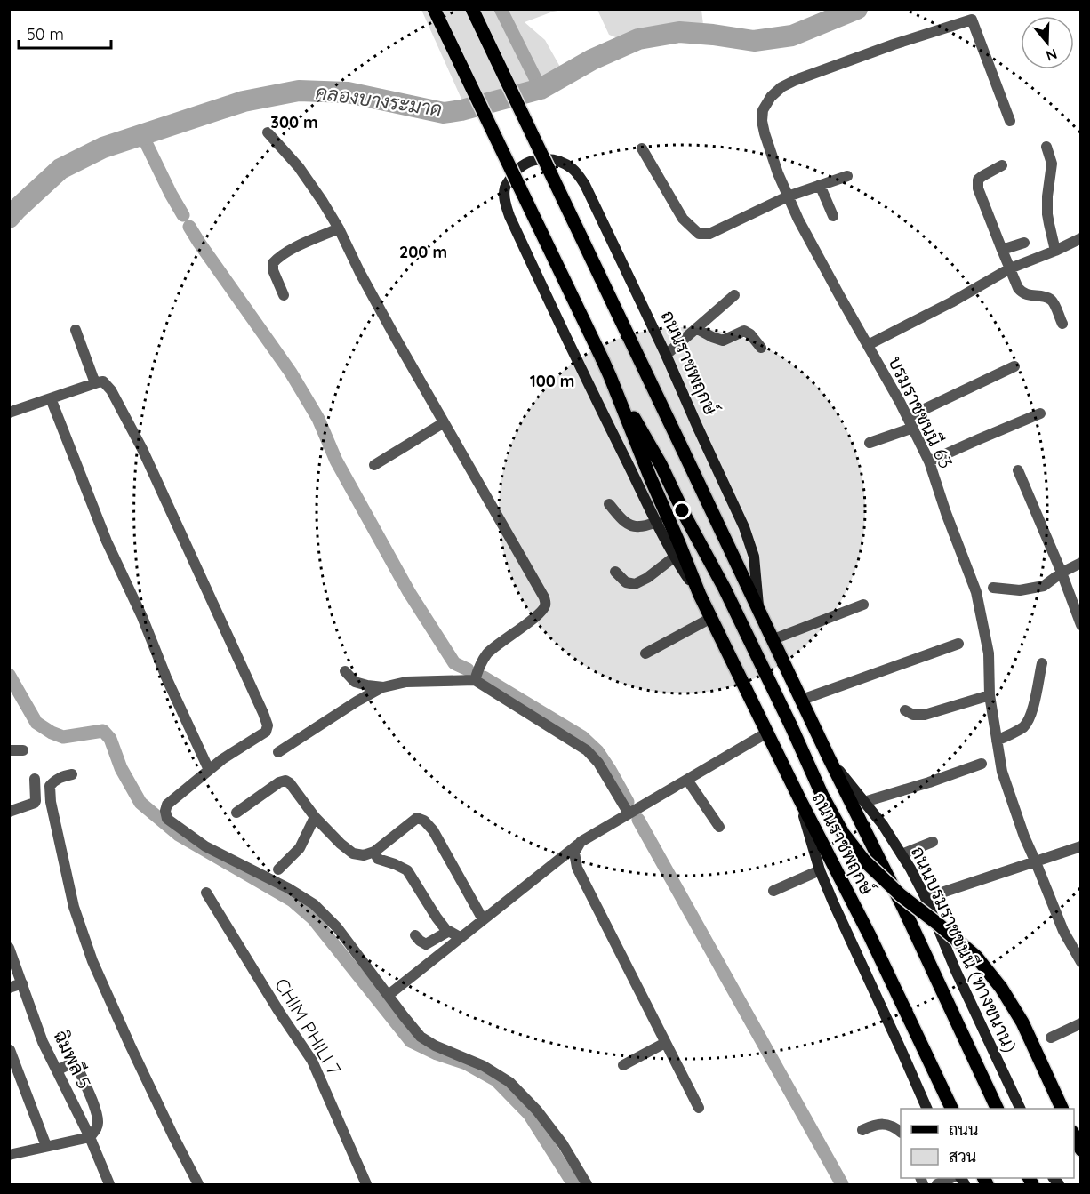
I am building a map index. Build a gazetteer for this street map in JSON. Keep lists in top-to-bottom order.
{
  "streets": {
    "main road": ["ถนนราชพฤกษ์", "ถนนบรมราชชนนี (ทางขนาน)"],
    "street": ["บรมราชชนนี 63", "CHIM PHILI 7", "ฉิมพลี 5"]
  },
  "crossings": [
    ["ถนนราชพฤกษ์", "ถนนบรมราชชนนี (ทางขนาน)"]
  ],
  "water": ["คลองบางระมาด"],
  "legend": ["ถนน", "สวน"],
  "scale_bar": "50 m",
  "north": "bottom",
  "rings": ["300 m", "200 m", "100 m"]
}
